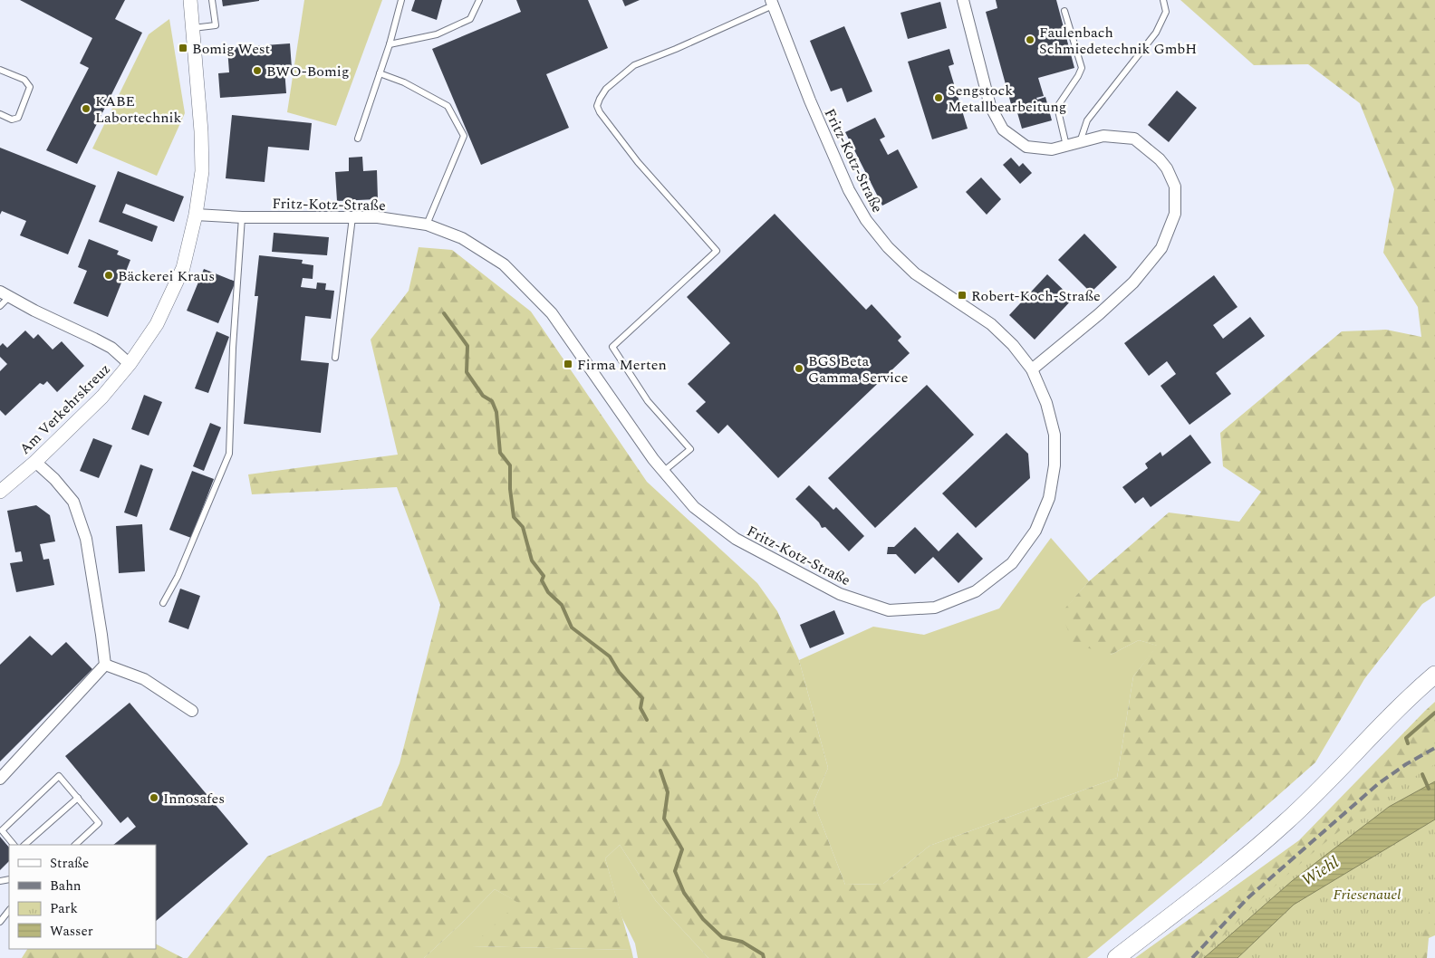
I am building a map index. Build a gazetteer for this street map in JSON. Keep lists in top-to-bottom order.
{
  "streets": {
    "street": ["Fritz-Kotz-Straße", "Am Verkehrskreuz"]
  },
  "crossings": [
    ["Fritz-Kotz-Straße", "Am Verkehrskreuz"]
  ],
  "water": ["Wiehl"],
  "parks": ["Friesenauel"],
  "places": {
    "other": [
      "Faulenbach Schmiedetechnik GmbH",
      "BWO-Bomig",
      "Sengstock Metallbearbeitung",
      "KABE Labortechnik",
      "Bäckerei Kraus",
      "BGS Beta Gamma Service",
      "Innosafes"
    ],
    "transit": ["Bomig West", "Robert-Koch-Straße", "Firma Merten"]
  },
  "legend": [
    "Straße",
    "Bahn",
    "Park",
    "Wasser"
  ]
}
